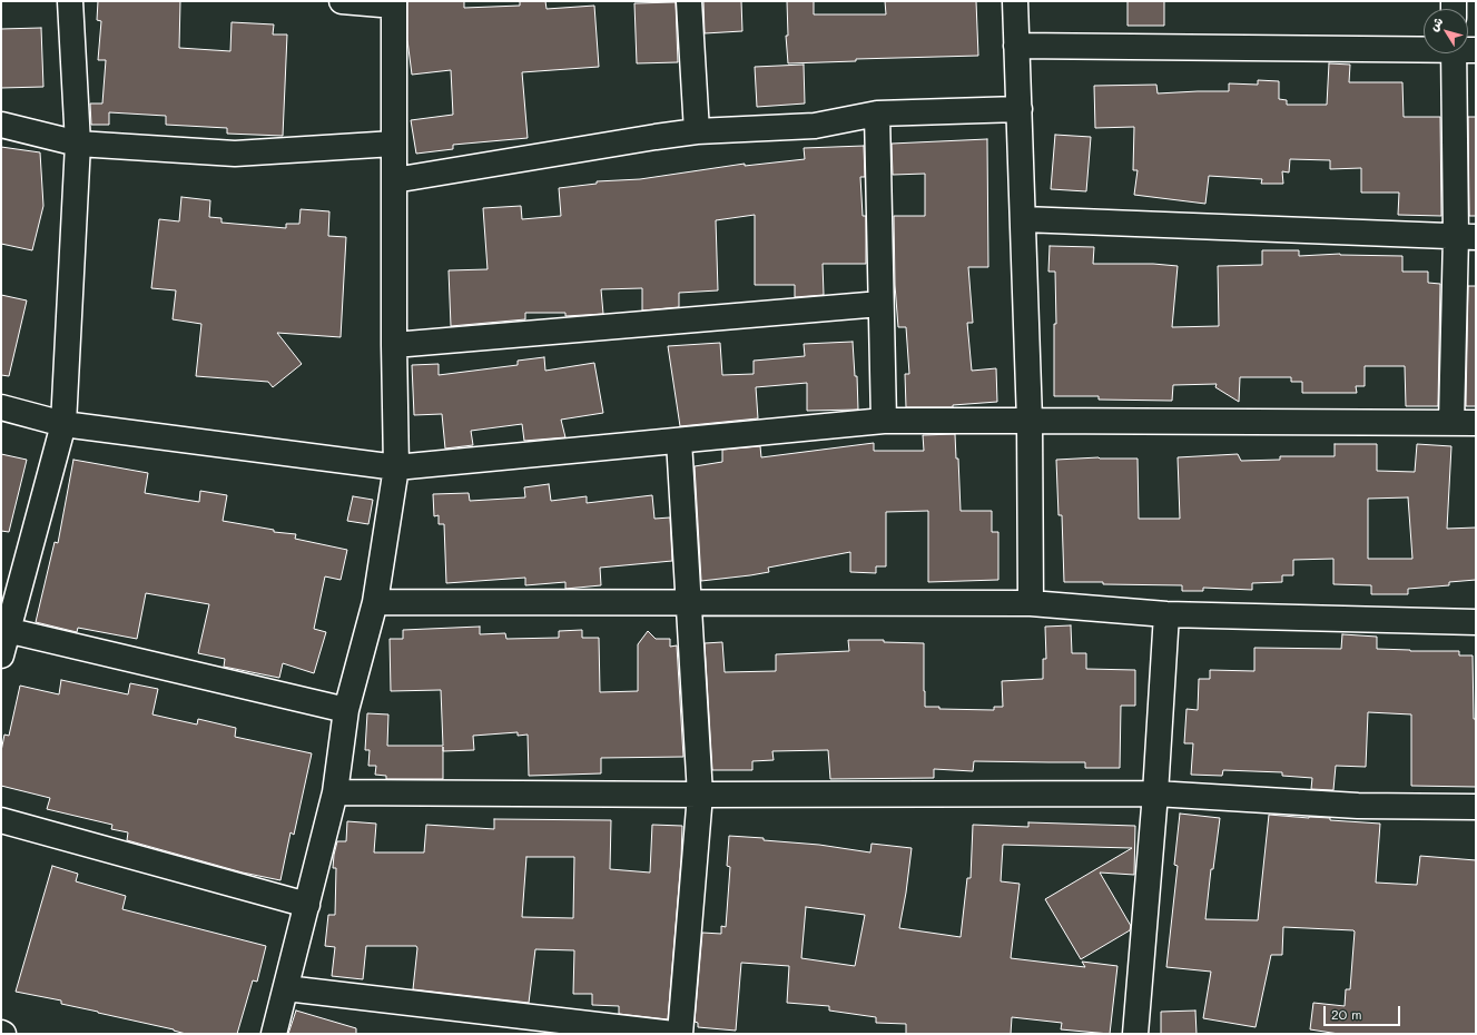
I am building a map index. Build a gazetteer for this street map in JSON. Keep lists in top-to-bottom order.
{
  "scale_bar": "20 m",
  "north": "top left"
}
